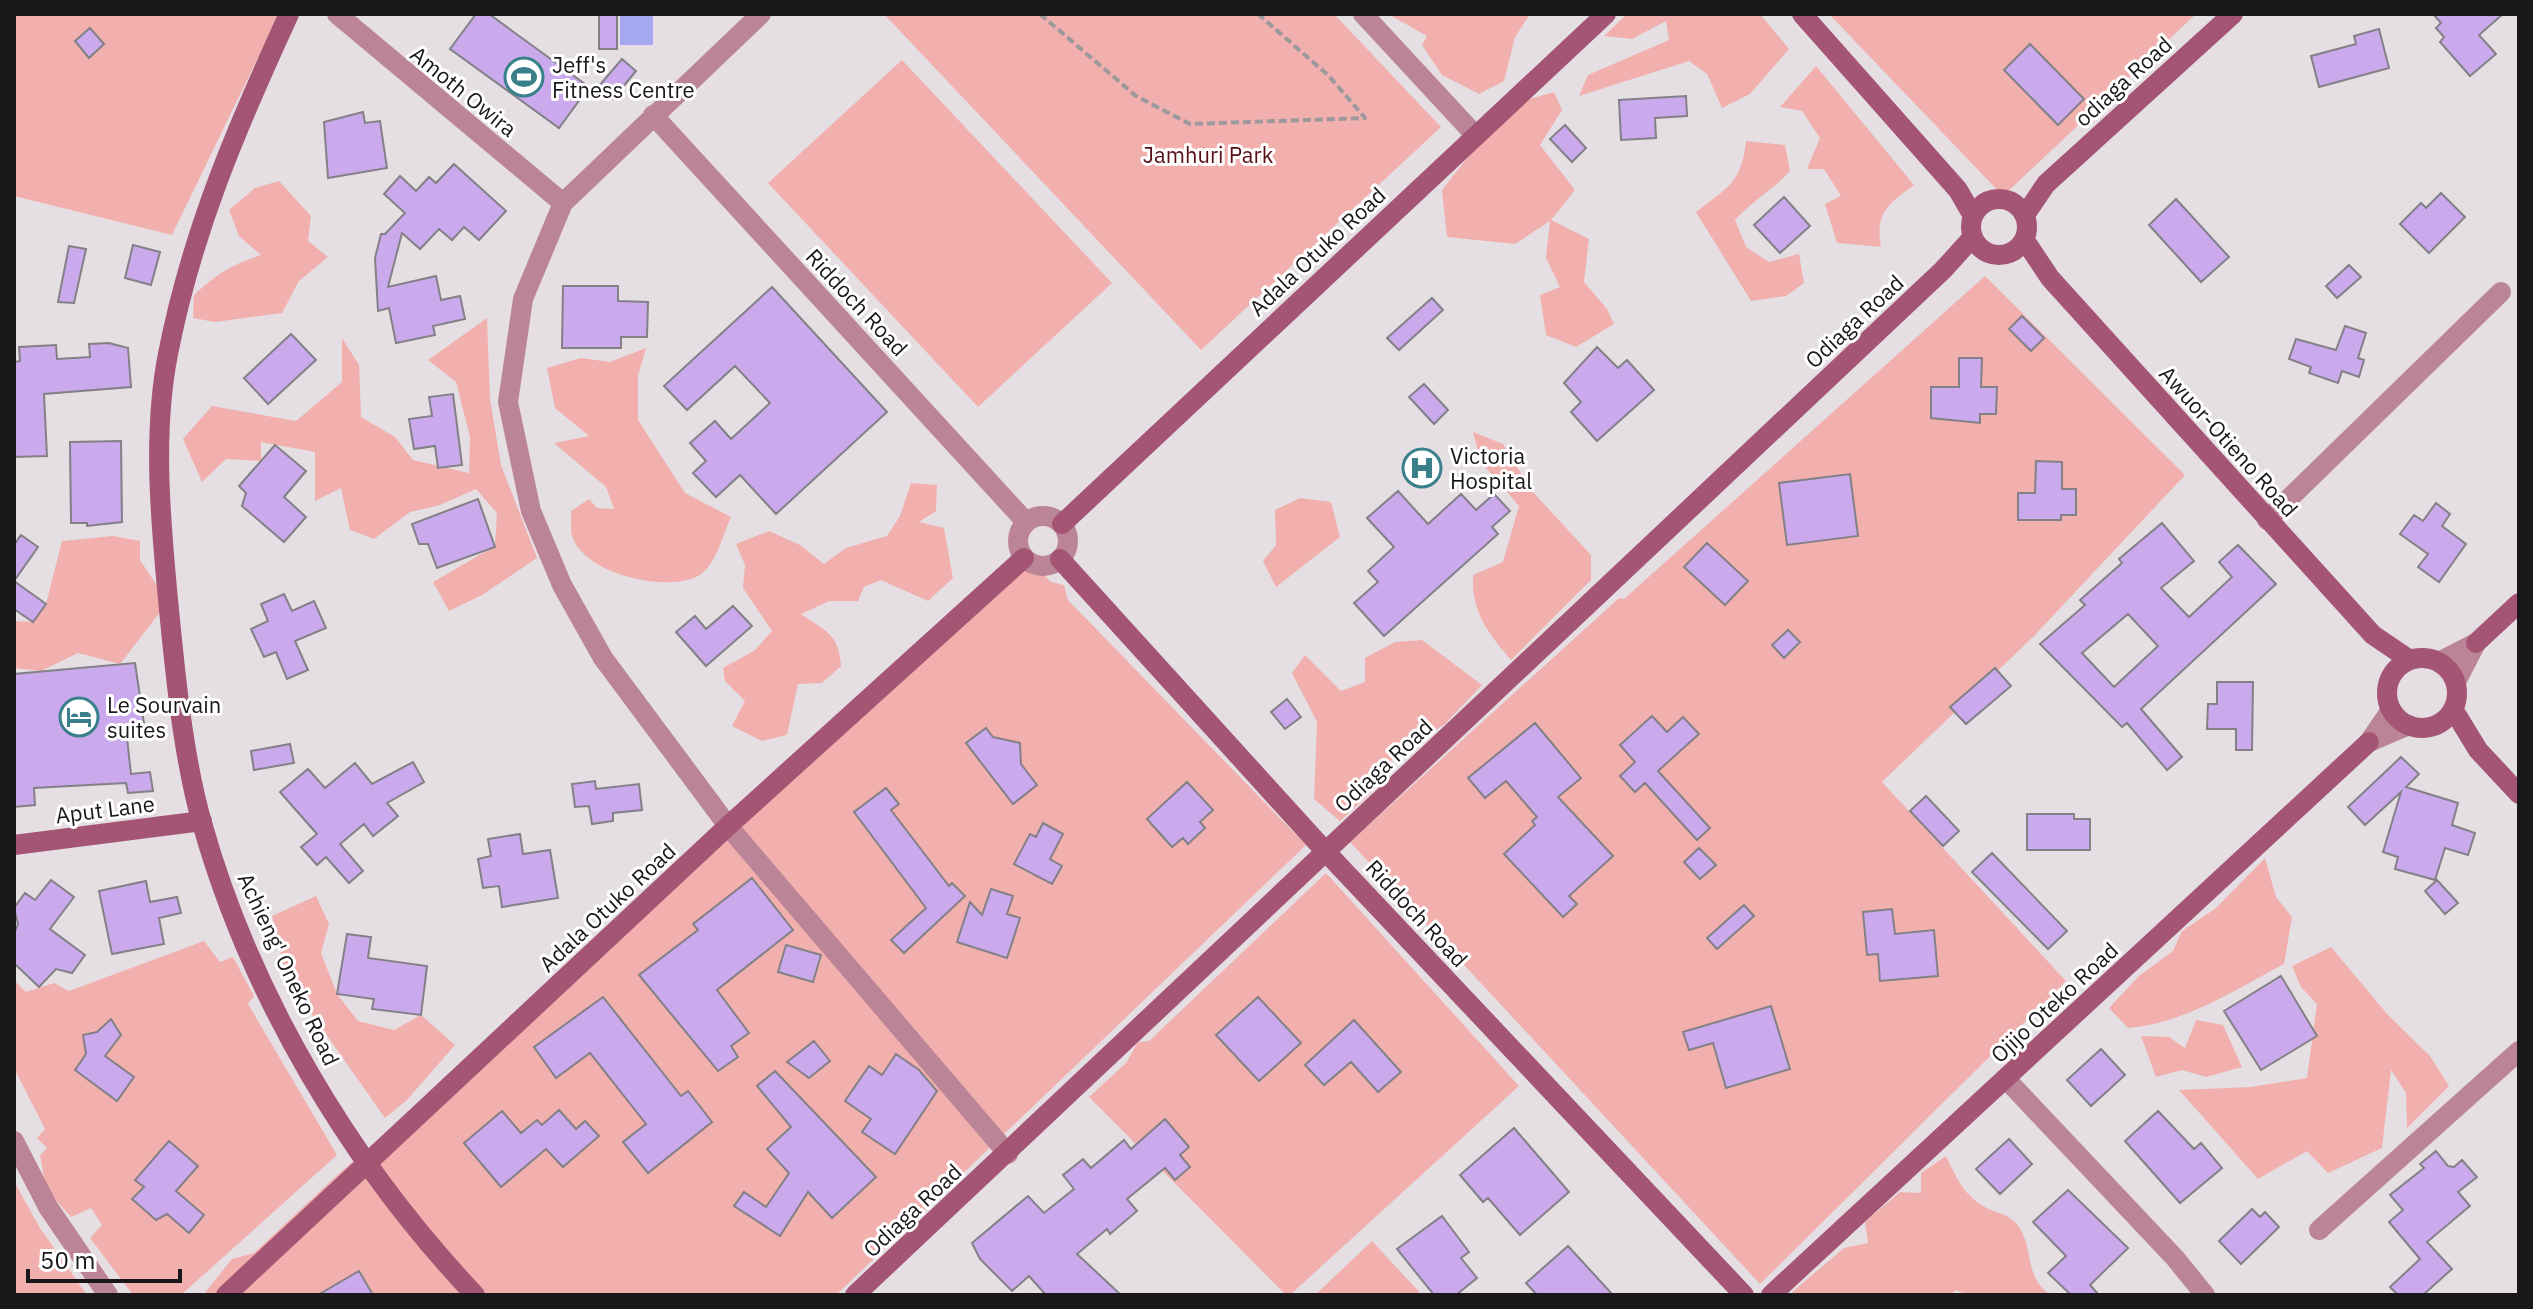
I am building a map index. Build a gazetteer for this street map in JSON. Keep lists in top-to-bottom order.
{
  "streets": {
    "main road": [
      "odiaga Road",
      "Adala Otuko Road",
      "Riddoch Road",
      "Odiaga Road",
      "Awuor-Otieno Road",
      "Aput Lane",
      "Achieng' Oneko Road",
      "Ojijo Oteko Road"
    ],
    "street": ["Amoth Owira"]
  },
  "crossings": [
    ["Adala Otuko Road", "Riddoch Road"],
    ["Adala Otuko Road", "Achieng' Oneko Road"],
    ["Riddoch Road", "Odiaga Road"],
    ["Awuor-Otieno Road", "Ojijo Oteko Road"],
    ["Aput Lane", "Achieng' Oneko Road"]
  ],
  "parks": ["Jamhuri Park"],
  "places": {
    "sports": ["Jeff's Fitness Centre"],
    "hospital": ["Victoria Hospital"],
    "hotel": ["Le Sourvain suites"]
  },
  "scale_bar": "50 m"
}
